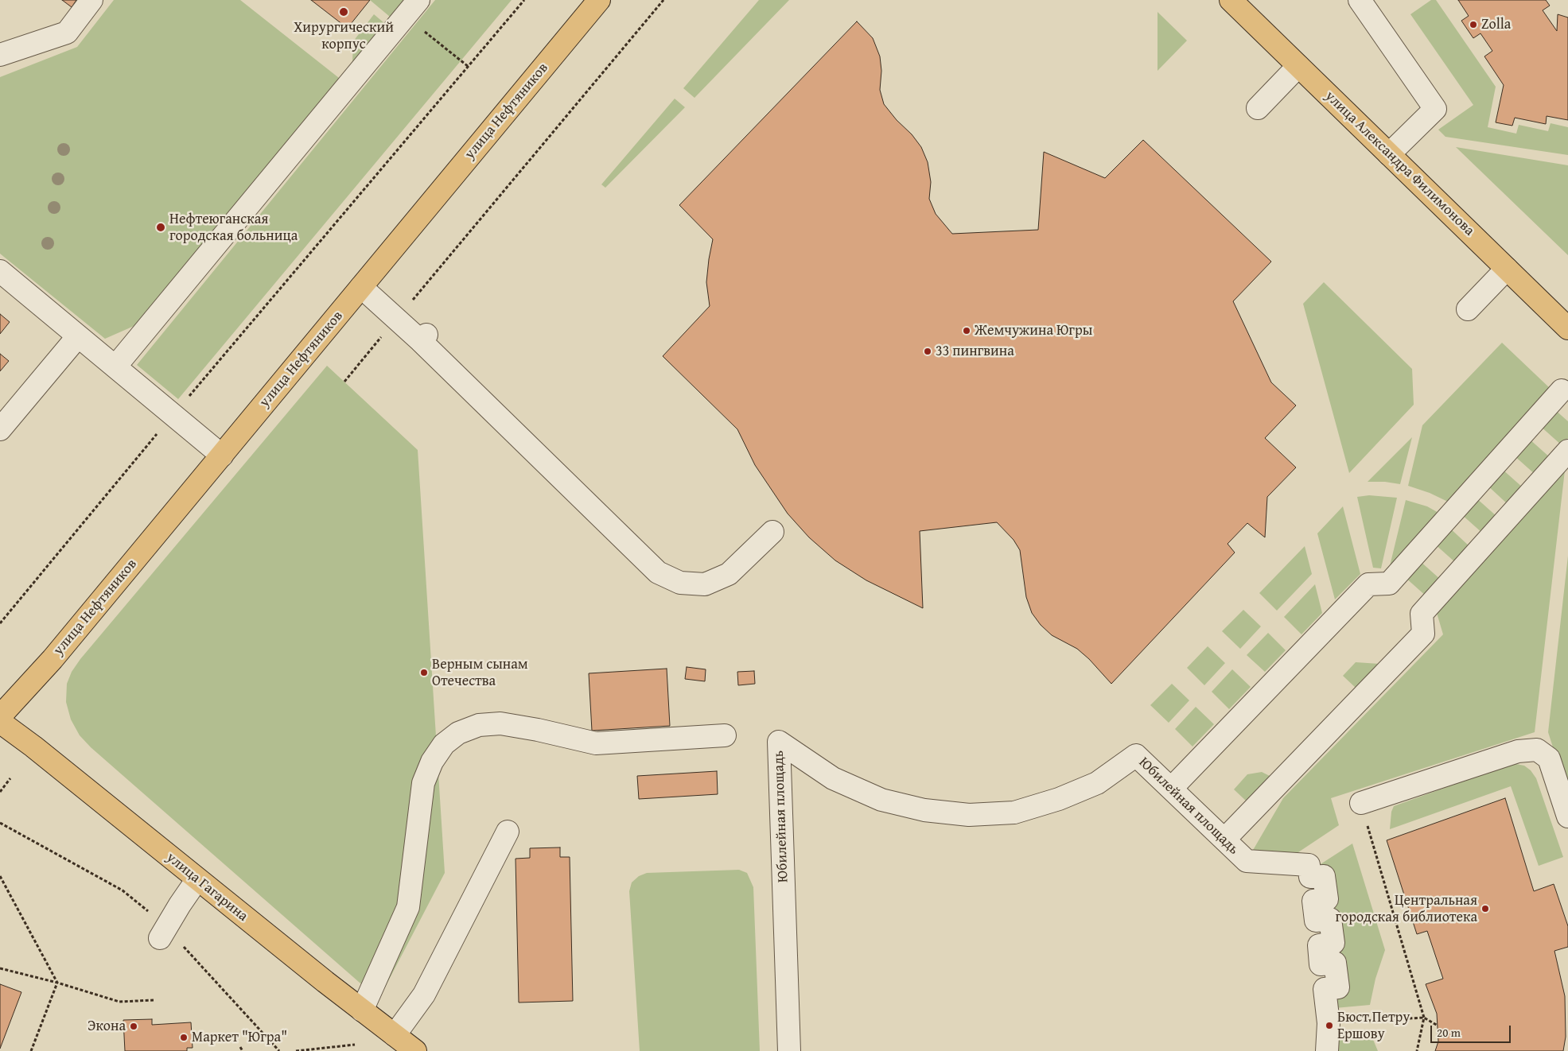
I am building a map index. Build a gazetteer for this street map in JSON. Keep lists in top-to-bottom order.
{
  "streets": {
    "main road": ["улица Нефтяников", "улица Александра Филимонова", "улица Гагарина"],
    "street": ["Юбилейная площадь"]
  },
  "places": [
    "Хирургический корпус",
    "Zolla",
    "Нефтеюганская городская больница",
    "Жемчужина Югры",
    "33 пингвина",
    "Верным сынам Отечества",
    "Центральная городская библиотека",
    "Бюст Петру Ершову",
    "Экона",
    "Маркет \"Югра\""
  ],
  "scale_bar": "20 m"
}
